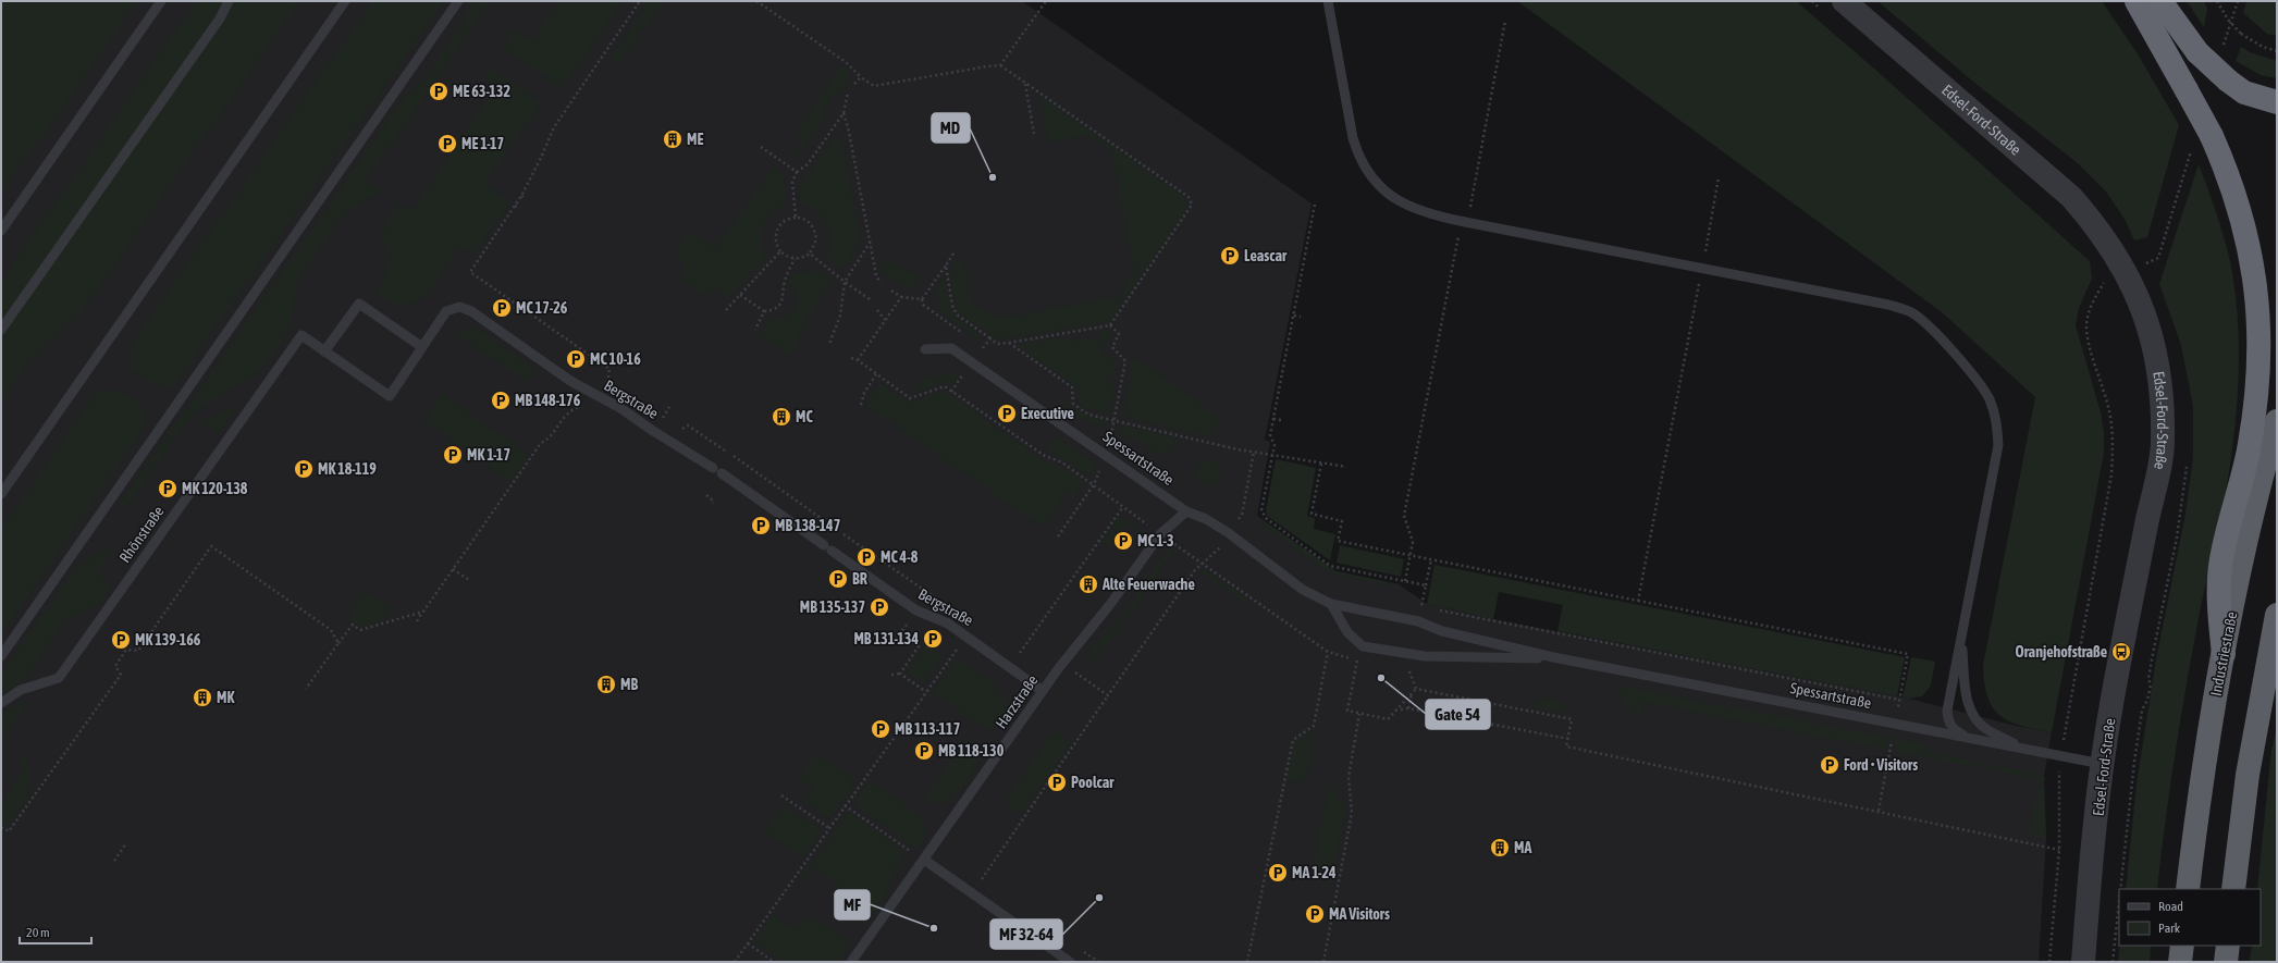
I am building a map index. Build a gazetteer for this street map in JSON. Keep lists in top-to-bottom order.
{
  "streets": {
    "highway": ["Industriestraße"],
    "street": ["Edsel-Ford-Straße"],
    "lane": [
      "Bergstraße",
      "Spessartstraße",
      "Rhönstraße",
      "Harzstraße"
    ]
  },
  "crossings": [
    ["Edsel-Ford-Straße", "Spessartstraße"],
    ["Bergstraße", "Harzstraße"],
    ["Spessartstraße", "Harzstraße"]
  ],
  "places": {
    "parking": [
      "ME 63-132",
      "ME 1-17",
      "Leascar",
      "MC 17-26",
      "MC 10-16",
      "MB 148-176",
      "Executive",
      "MK 1-17",
      "MK 18-119",
      "MK 120-138",
      "MB 138-147",
      "MC 1-3",
      "MC 4-8",
      "BR",
      "MB 135-137",
      "MB 131-134",
      "MK 139-166",
      "MB 113-117",
      "MB 118-130",
      "Ford • Visitors",
      "Poolcar",
      "MA 1-24",
      "MA Visitors"
    ],
    "building": [
      "ME",
      "MC",
      "Alte Feuerwache",
      "MB",
      "MK",
      "MA"
    ],
    "other": [
      "MD",
      "Gate 54",
      "MF 32-64",
      "MF"
    ],
    "bus stop": ["Oranjehofstraße"]
  },
  "legend": ["Road", "Park"],
  "scale_bar": "20 m"
}
